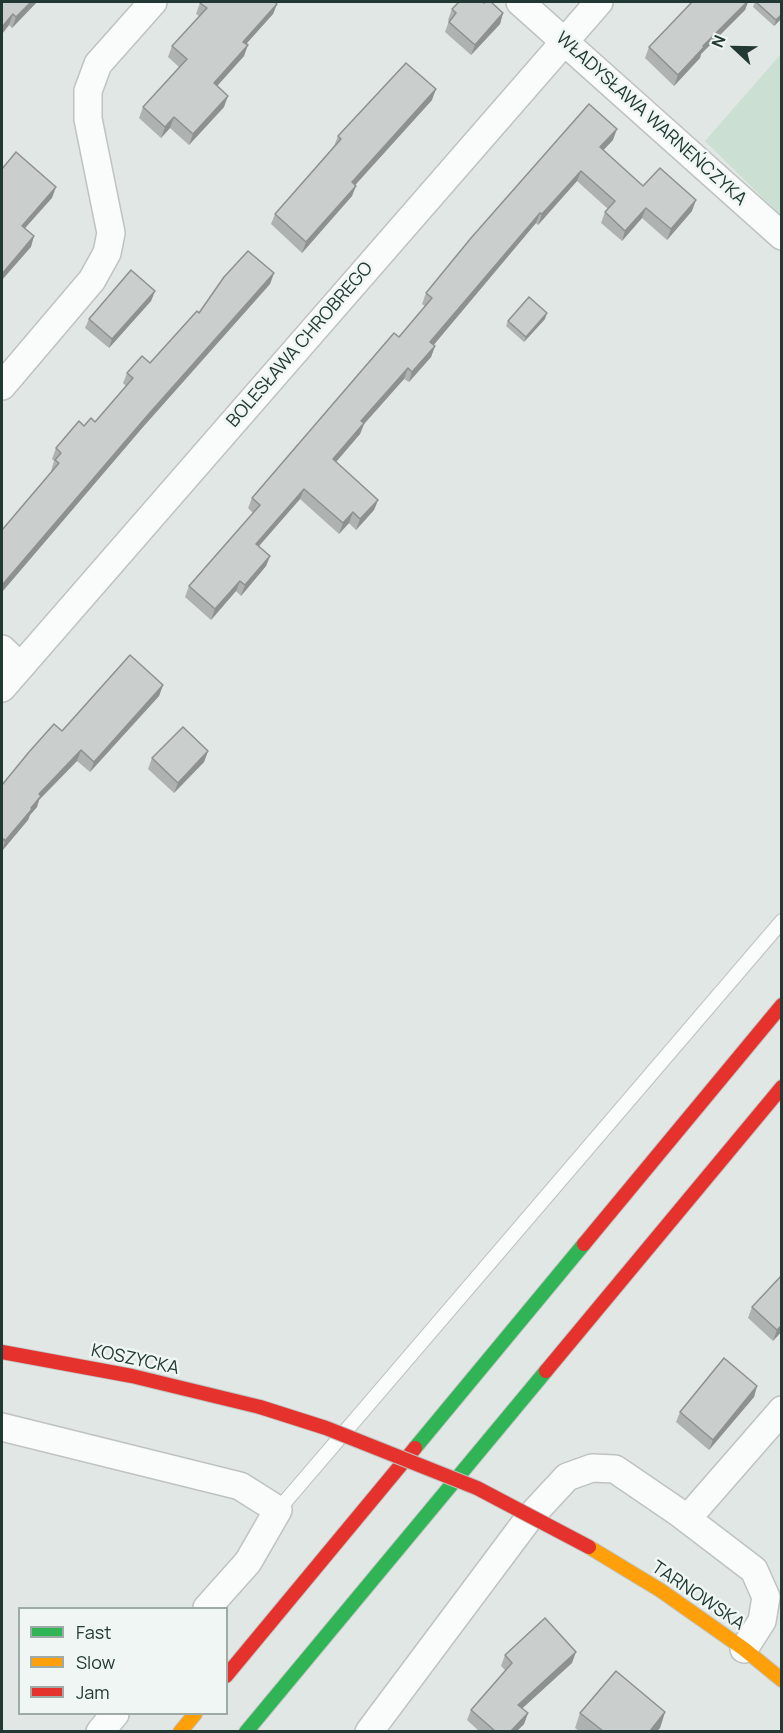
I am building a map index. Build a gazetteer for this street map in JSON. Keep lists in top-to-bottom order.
{
  "streets": {
    "main road": ["KOSZYCKA", "TARNOWSKA"],
    "street": ["WŁADYSŁAWA WARNEŃCZYKA", "BOLESŁAWA CHROBREGO"]
  },
  "crossings": [
    ["WŁADYSŁAWA WARNEŃCZYKA", "BOLESŁAWA CHROBREGO"],
    ["KOSZYCKA", "TARNOWSKA"]
  ],
  "legend": ["Fast", "Slow", "Jam"],
  "north": "left"
}
